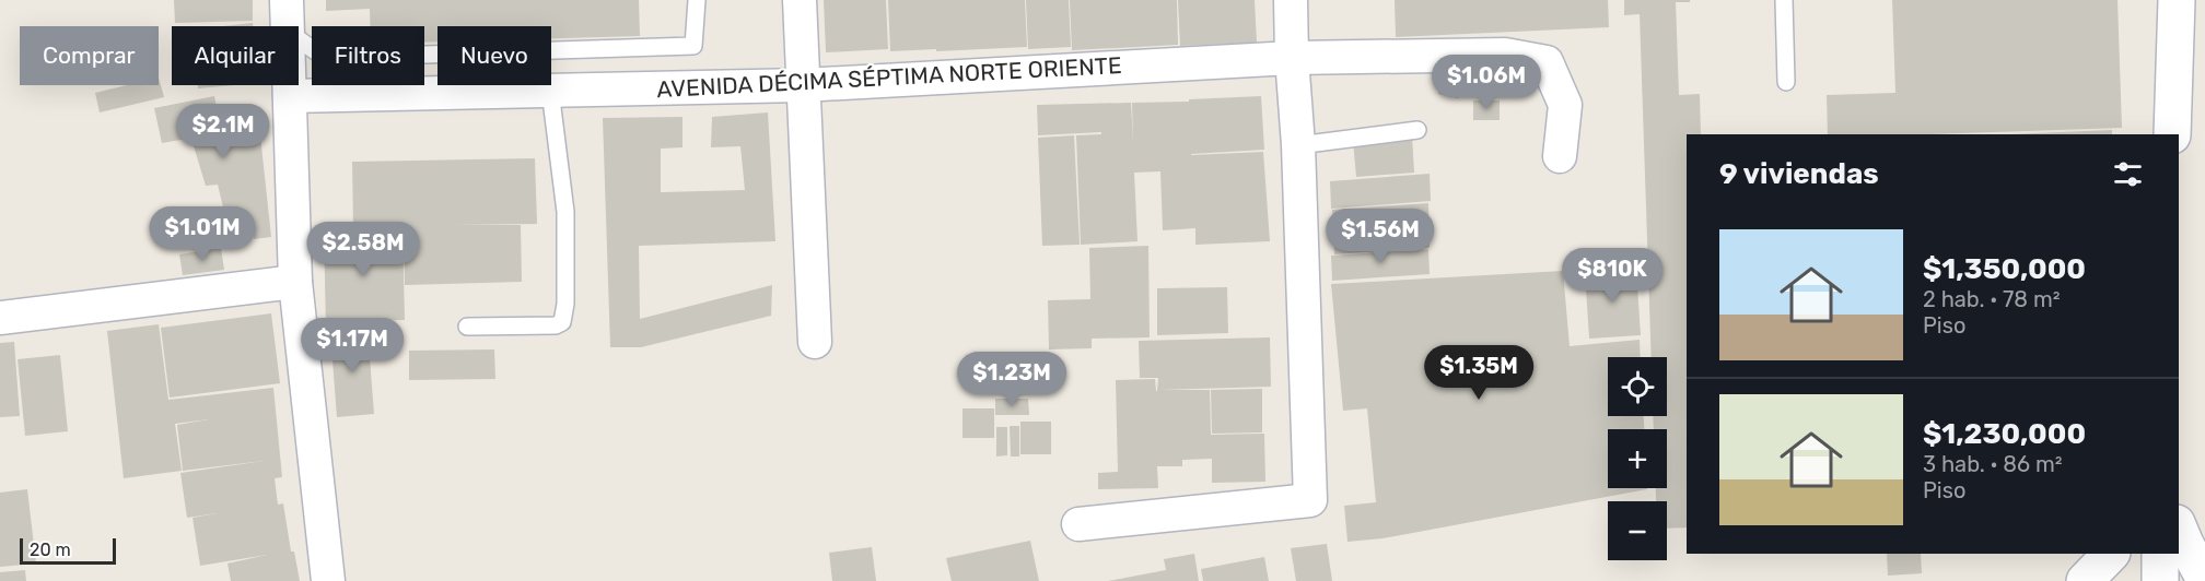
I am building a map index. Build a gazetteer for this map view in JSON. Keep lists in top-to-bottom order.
{
  "streets": {
    "street": ["AVENIDA DÉCIMA SÉPTIMA NORTE ORIENTE"]
  },
  "scale_bar": "20 m",
  "page": {
    "chip": [
      "Comprar",
      "Alquilar",
      "Filtros",
      "Nuevo"
    ],
    "price": [
      "$1.06M",
      "$2.1M",
      "$1.01M",
      "$1.56M",
      "$2.58M",
      "$810K",
      "$1.17M",
      "$1.35M",
      "$1.23M"
    ],
    "heading": "9 viviendas",
    "list": [
      {
        "name": "$1,350,000",
        "note": "2 hab. · 78 m² · Piso"
      },
      {
        "name": "$1,230,000",
        "note": "3 hab. · 86 m² · Piso"
      }
    ],
    "map_buttons": ["+", "−"],
    "scale": "20 m"
  }
}
